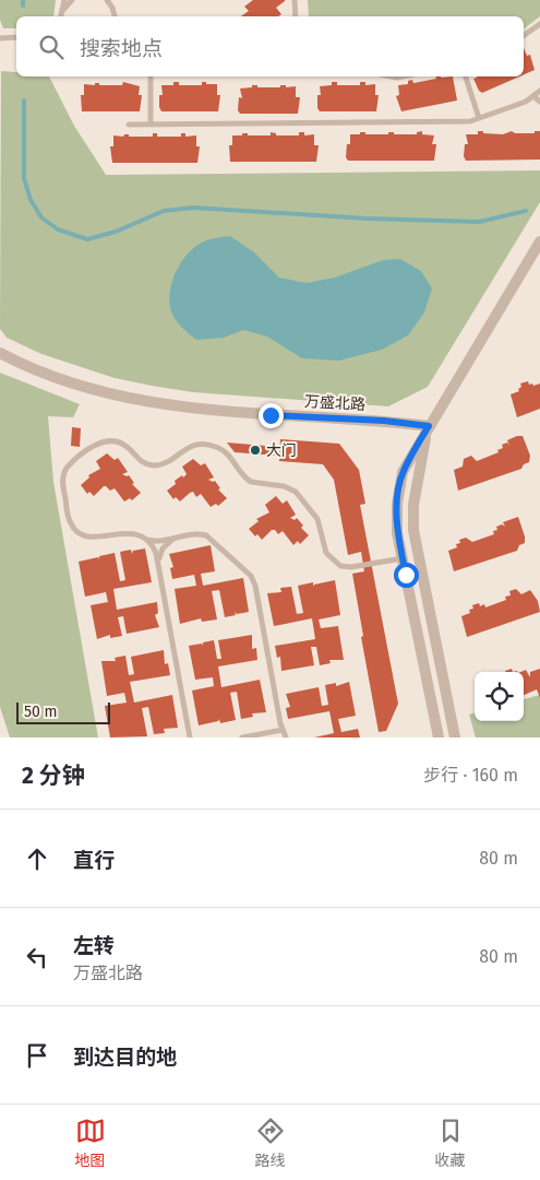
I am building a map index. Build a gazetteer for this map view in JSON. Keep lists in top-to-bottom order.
{
  "streets": {
    "street": ["万盛北路"]
  },
  "places": ["大门"],
  "scale_bar": "50 m",
  "page": {
    "search": "搜索地点",
    "scale": "50 m",
    "heading": ["2 分钟", "步行 · 160 m"],
    "list": [
      ["直行", "80 m"],
      ["左转", "万盛北路", "80 m"],
      "到达目的地"
    ],
    "nav": ["地图", "路线", "收藏"]
  }
}
